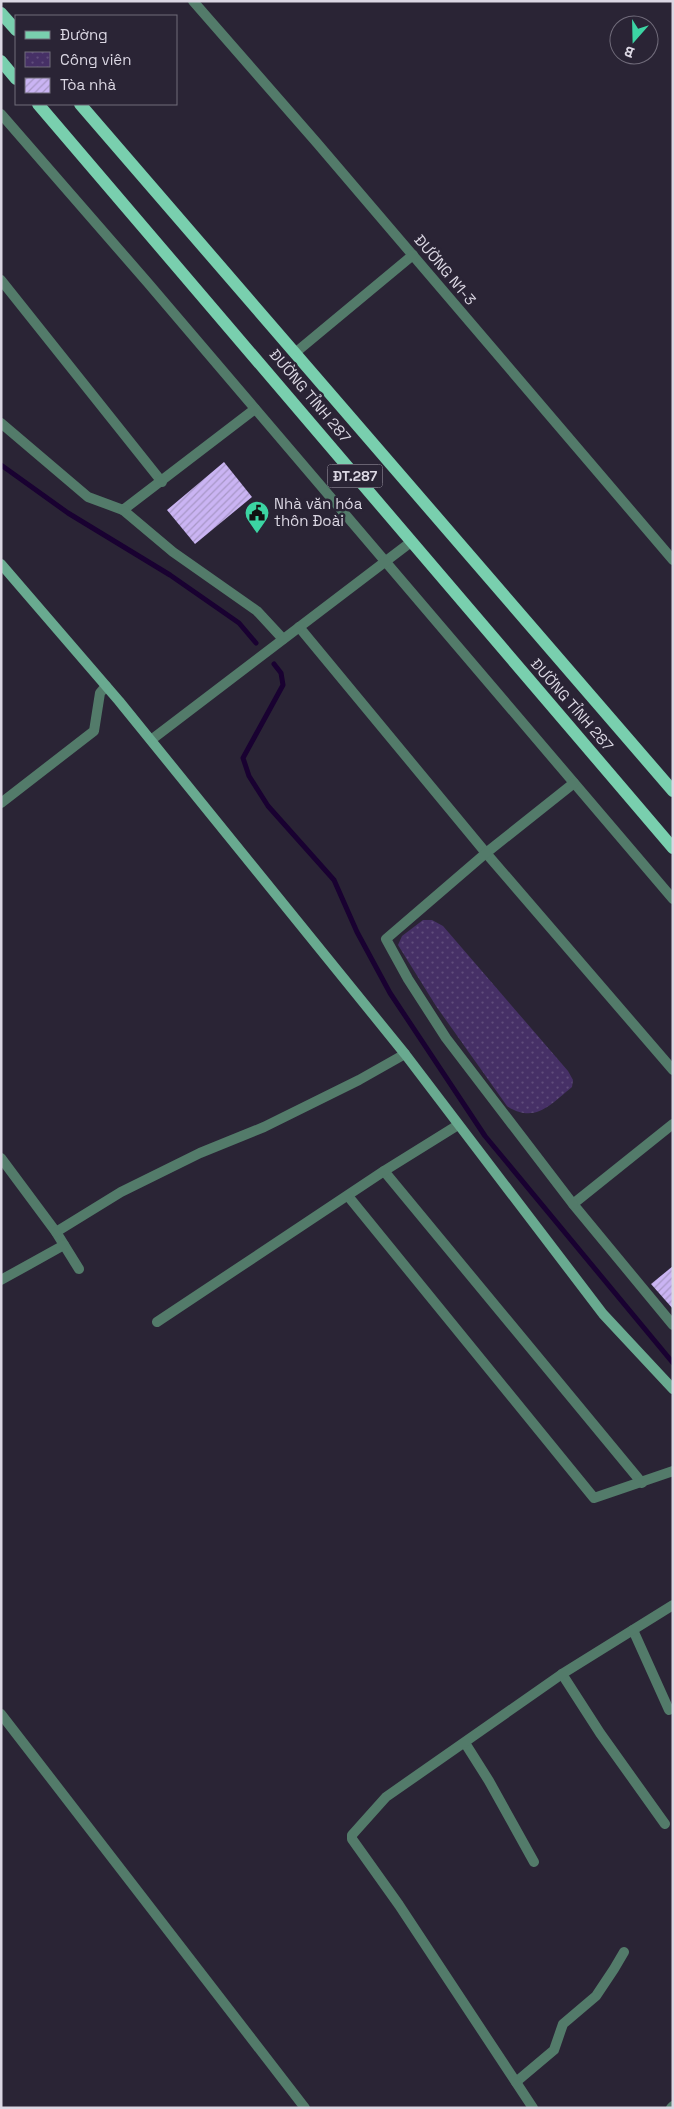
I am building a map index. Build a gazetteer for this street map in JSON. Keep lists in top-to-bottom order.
{
  "streets": {
    "main road": ["ĐƯỜNG TỈNH 287", "ĐT.287"],
    "street": ["ĐƯỜNG N1-3"]
  },
  "places": {
    "public building": ["Nhà văn hóa thôn Đoài"]
  },
  "legend": ["Đường", "Công viên", "Tòa nhà"],
  "north": "bottom"
}
